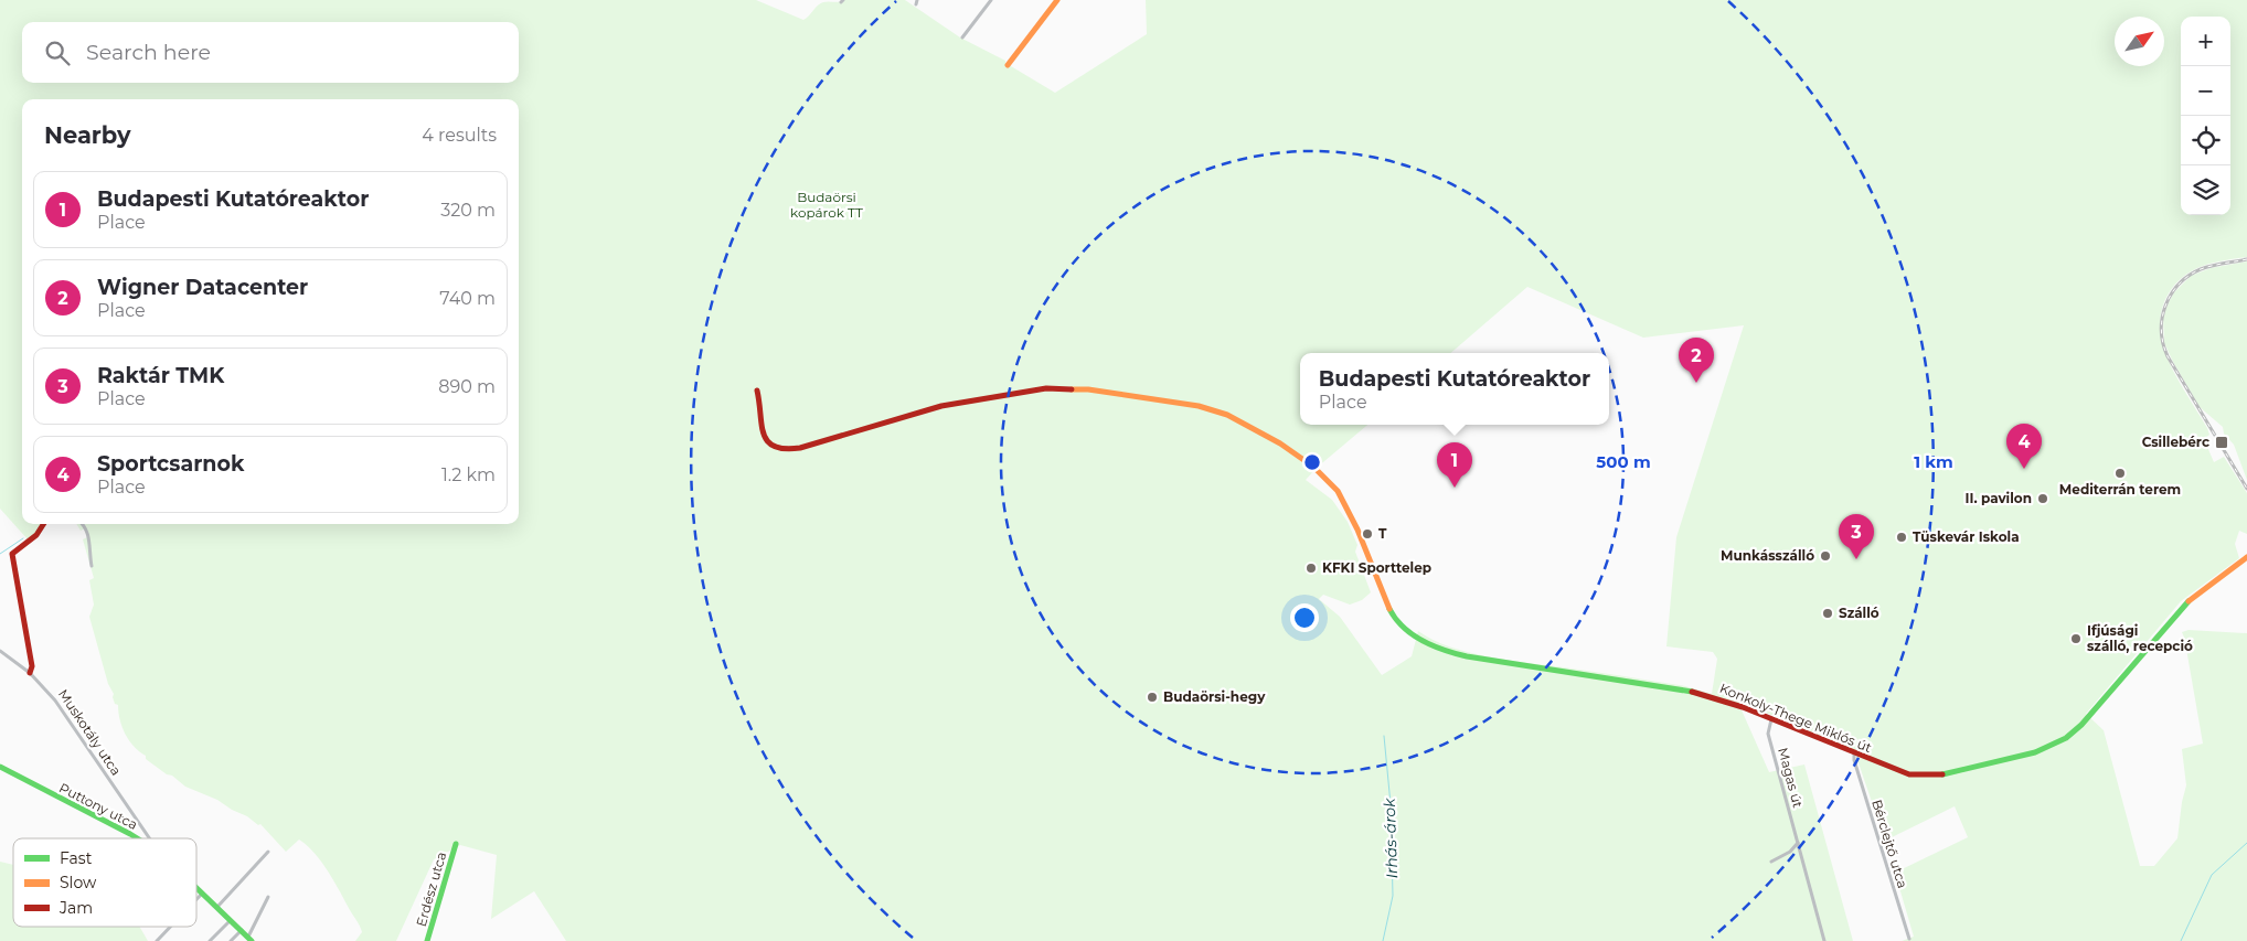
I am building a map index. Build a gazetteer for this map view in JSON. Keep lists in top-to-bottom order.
{
  "streets": {
    "street": [
      "Konkoly-Thege Miklós út",
      "Muskotály utca",
      "Magas út",
      "Puttony utca",
      "Bérclejtő utca",
      "Erdész utca"
    ]
  },
  "crossings": [
    ["Konkoly-Thege Miklós út", "Magas út"],
    ["Konkoly-Thege Miklós út", "Bérclejtő utca"]
  ],
  "water": ["Irhás-árok"],
  "parks": ["Budaörsi kopárok TT"],
  "places": {
    "transit": ["Csillebérc"],
    "other": [
      "Mediterrán terem",
      "II. pavilon",
      "T",
      "Tüskevár Iskola",
      "Munkásszálló",
      "KFKI Sporttelep",
      "Szálló",
      "Ifjúsági szálló, recepció",
      "Budaörsi-hegy"
    ]
  },
  "legend": ["Fast", "Slow", "Jam"],
  "north": "top right",
  "page": {
    "map_buttons": ["+", "−"],
    "search": "Search here",
    "heading": ["Nearby", "4 results"],
    "list": [
      {
        "mark": "1",
        "name": "Budapesti Kutatóreaktor",
        "note": "Place",
        "value": "320 m"
      },
      {
        "mark": "2",
        "name": "Wigner Datacenter",
        "note": "Place",
        "value": "740 m"
      },
      {
        "mark": "3",
        "name": "Raktár TMK",
        "note": "Place",
        "value": "890 m"
      },
      {
        "mark": "4",
        "name": "Sportcsarnok",
        "note": "Place",
        "value": "1.2 km"
      }
    ],
    "pins": [
      "2",
      "4",
      "1",
      "3"
    ],
    "popup": ["Budapesti Kutatóreaktor", "Place"]
  },
  "rings": ["500 m", "1 km"]
}
